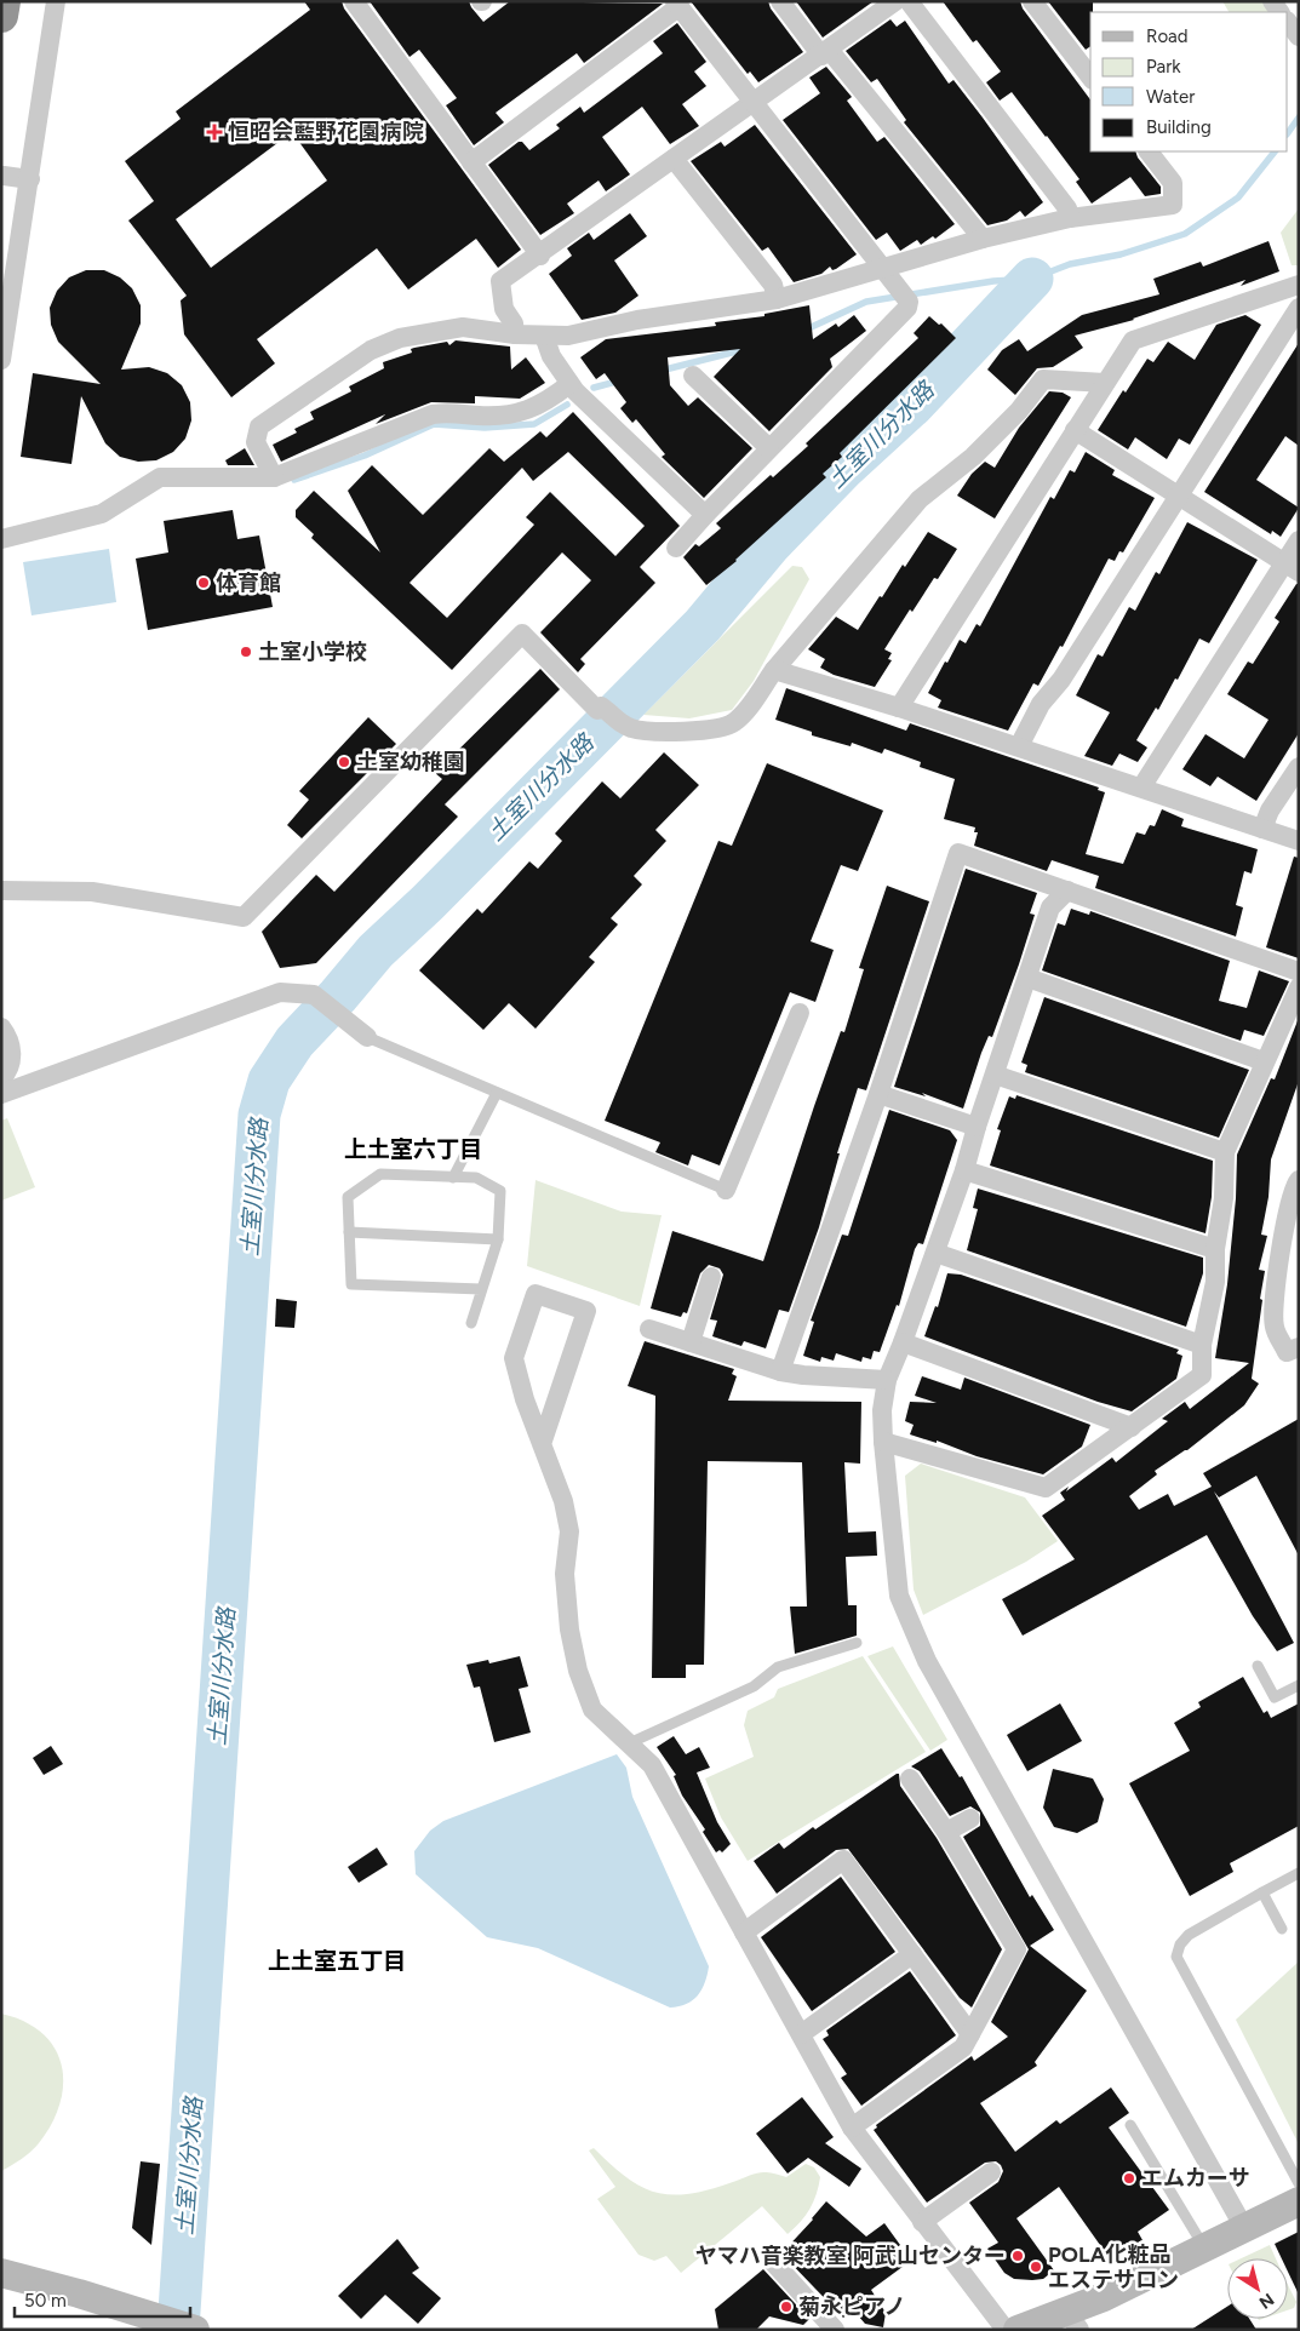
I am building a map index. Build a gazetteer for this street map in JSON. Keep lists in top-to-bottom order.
{
  "districts": ["上土室六丁目", "上土室五丁目"],
  "water": ["土室川分水路"],
  "places": {
    "health": ["恒昭会藍野花園病院"],
    "other": [
      "体育館",
      "土室小学校",
      "土室幼稚園",
      "エムカーサ",
      "ヤマハ音楽教室 阿武山センター",
      "POLA化粧品 エステサロン",
      "菊永ピアノ"
    ]
  },
  "legend": [
    "Road",
    "Park",
    "Water",
    "Building"
  ],
  "scale_bar": "50 m",
  "north": "bottom right"
}
